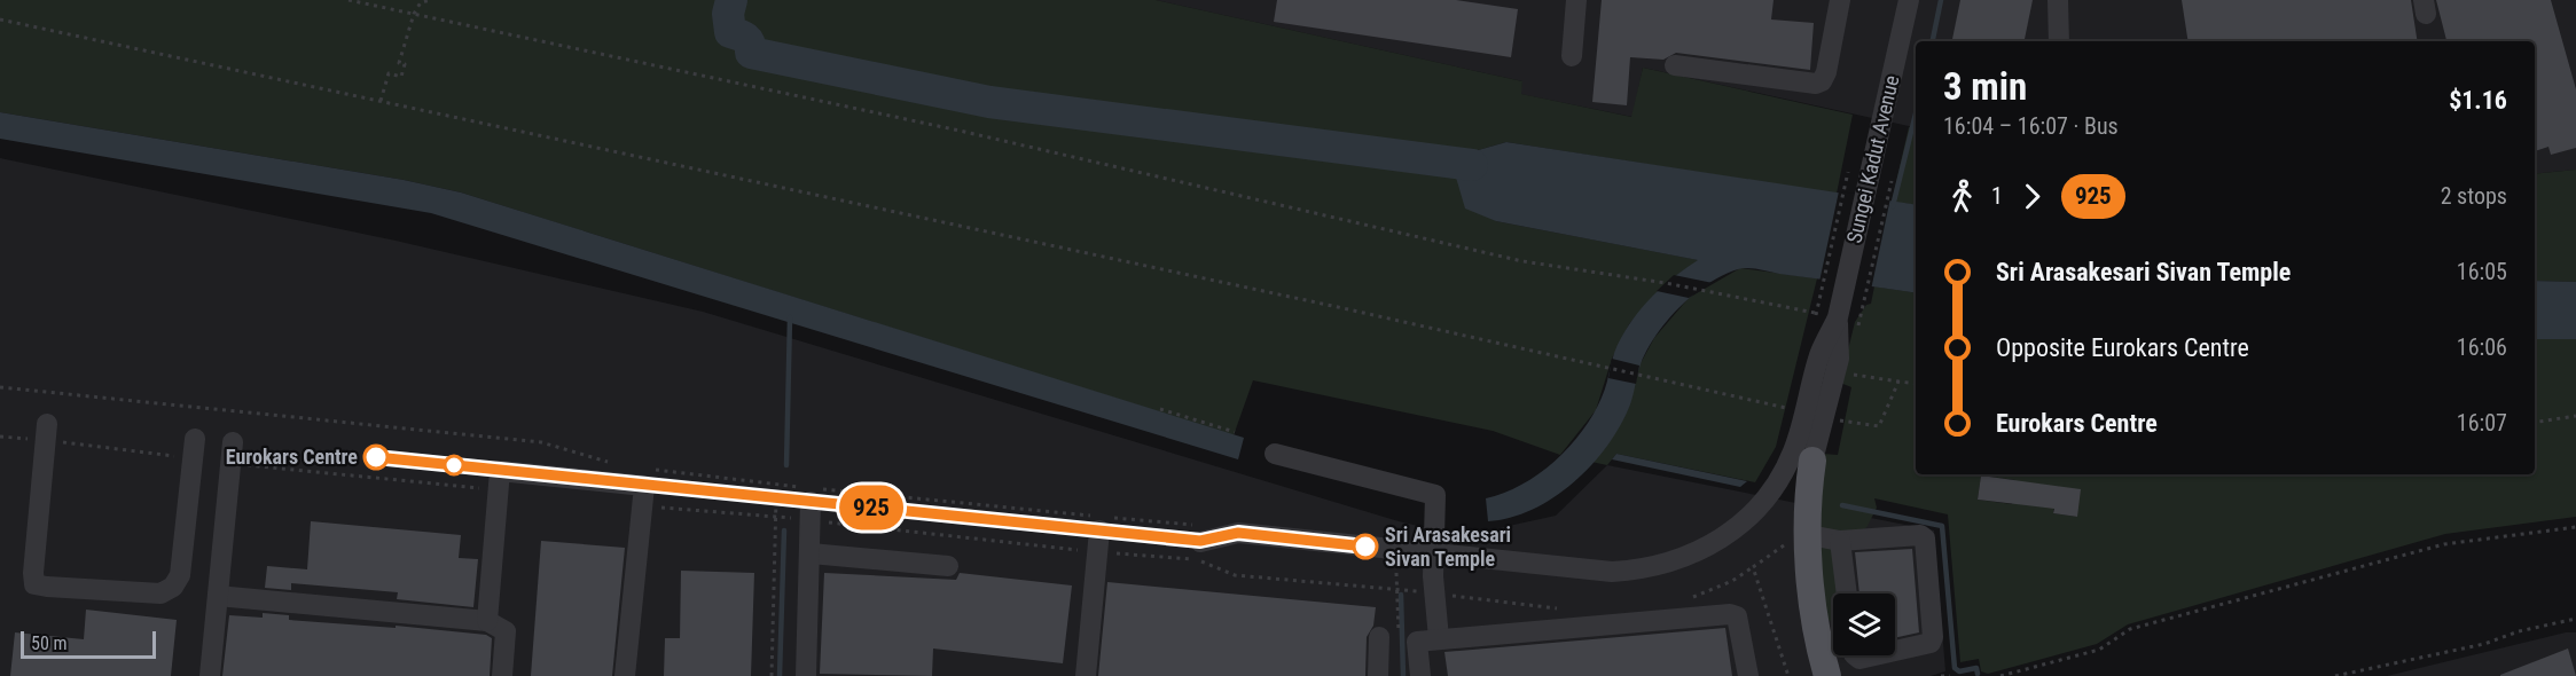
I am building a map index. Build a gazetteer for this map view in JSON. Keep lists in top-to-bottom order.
{
  "streets": {
    "street": ["Sungei Kadut Avenue"]
  },
  "places": ["Eurokars Centre", "Sri Arasakesari Sivan Temple"],
  "lines": ["bus line 925"],
  "scale_bar": "50 m",
  "page": {
    "on_map": "925",
    "heading": ["3 min", "16:04 – 16:07 · Bus", "$1.16"],
    "legs": ["1", "925", "2 stops"],
    "list": [
      {
        "name": "Sri Arasakesari Sivan Temple",
        "value": "16:05"
      },
      {
        "name": "Opposite Eurokars Centre",
        "value": "16:06"
      },
      {
        "name": "Eurokars Centre",
        "value": "16:07"
      }
    ],
    "scale": "50 m"
  }
}
